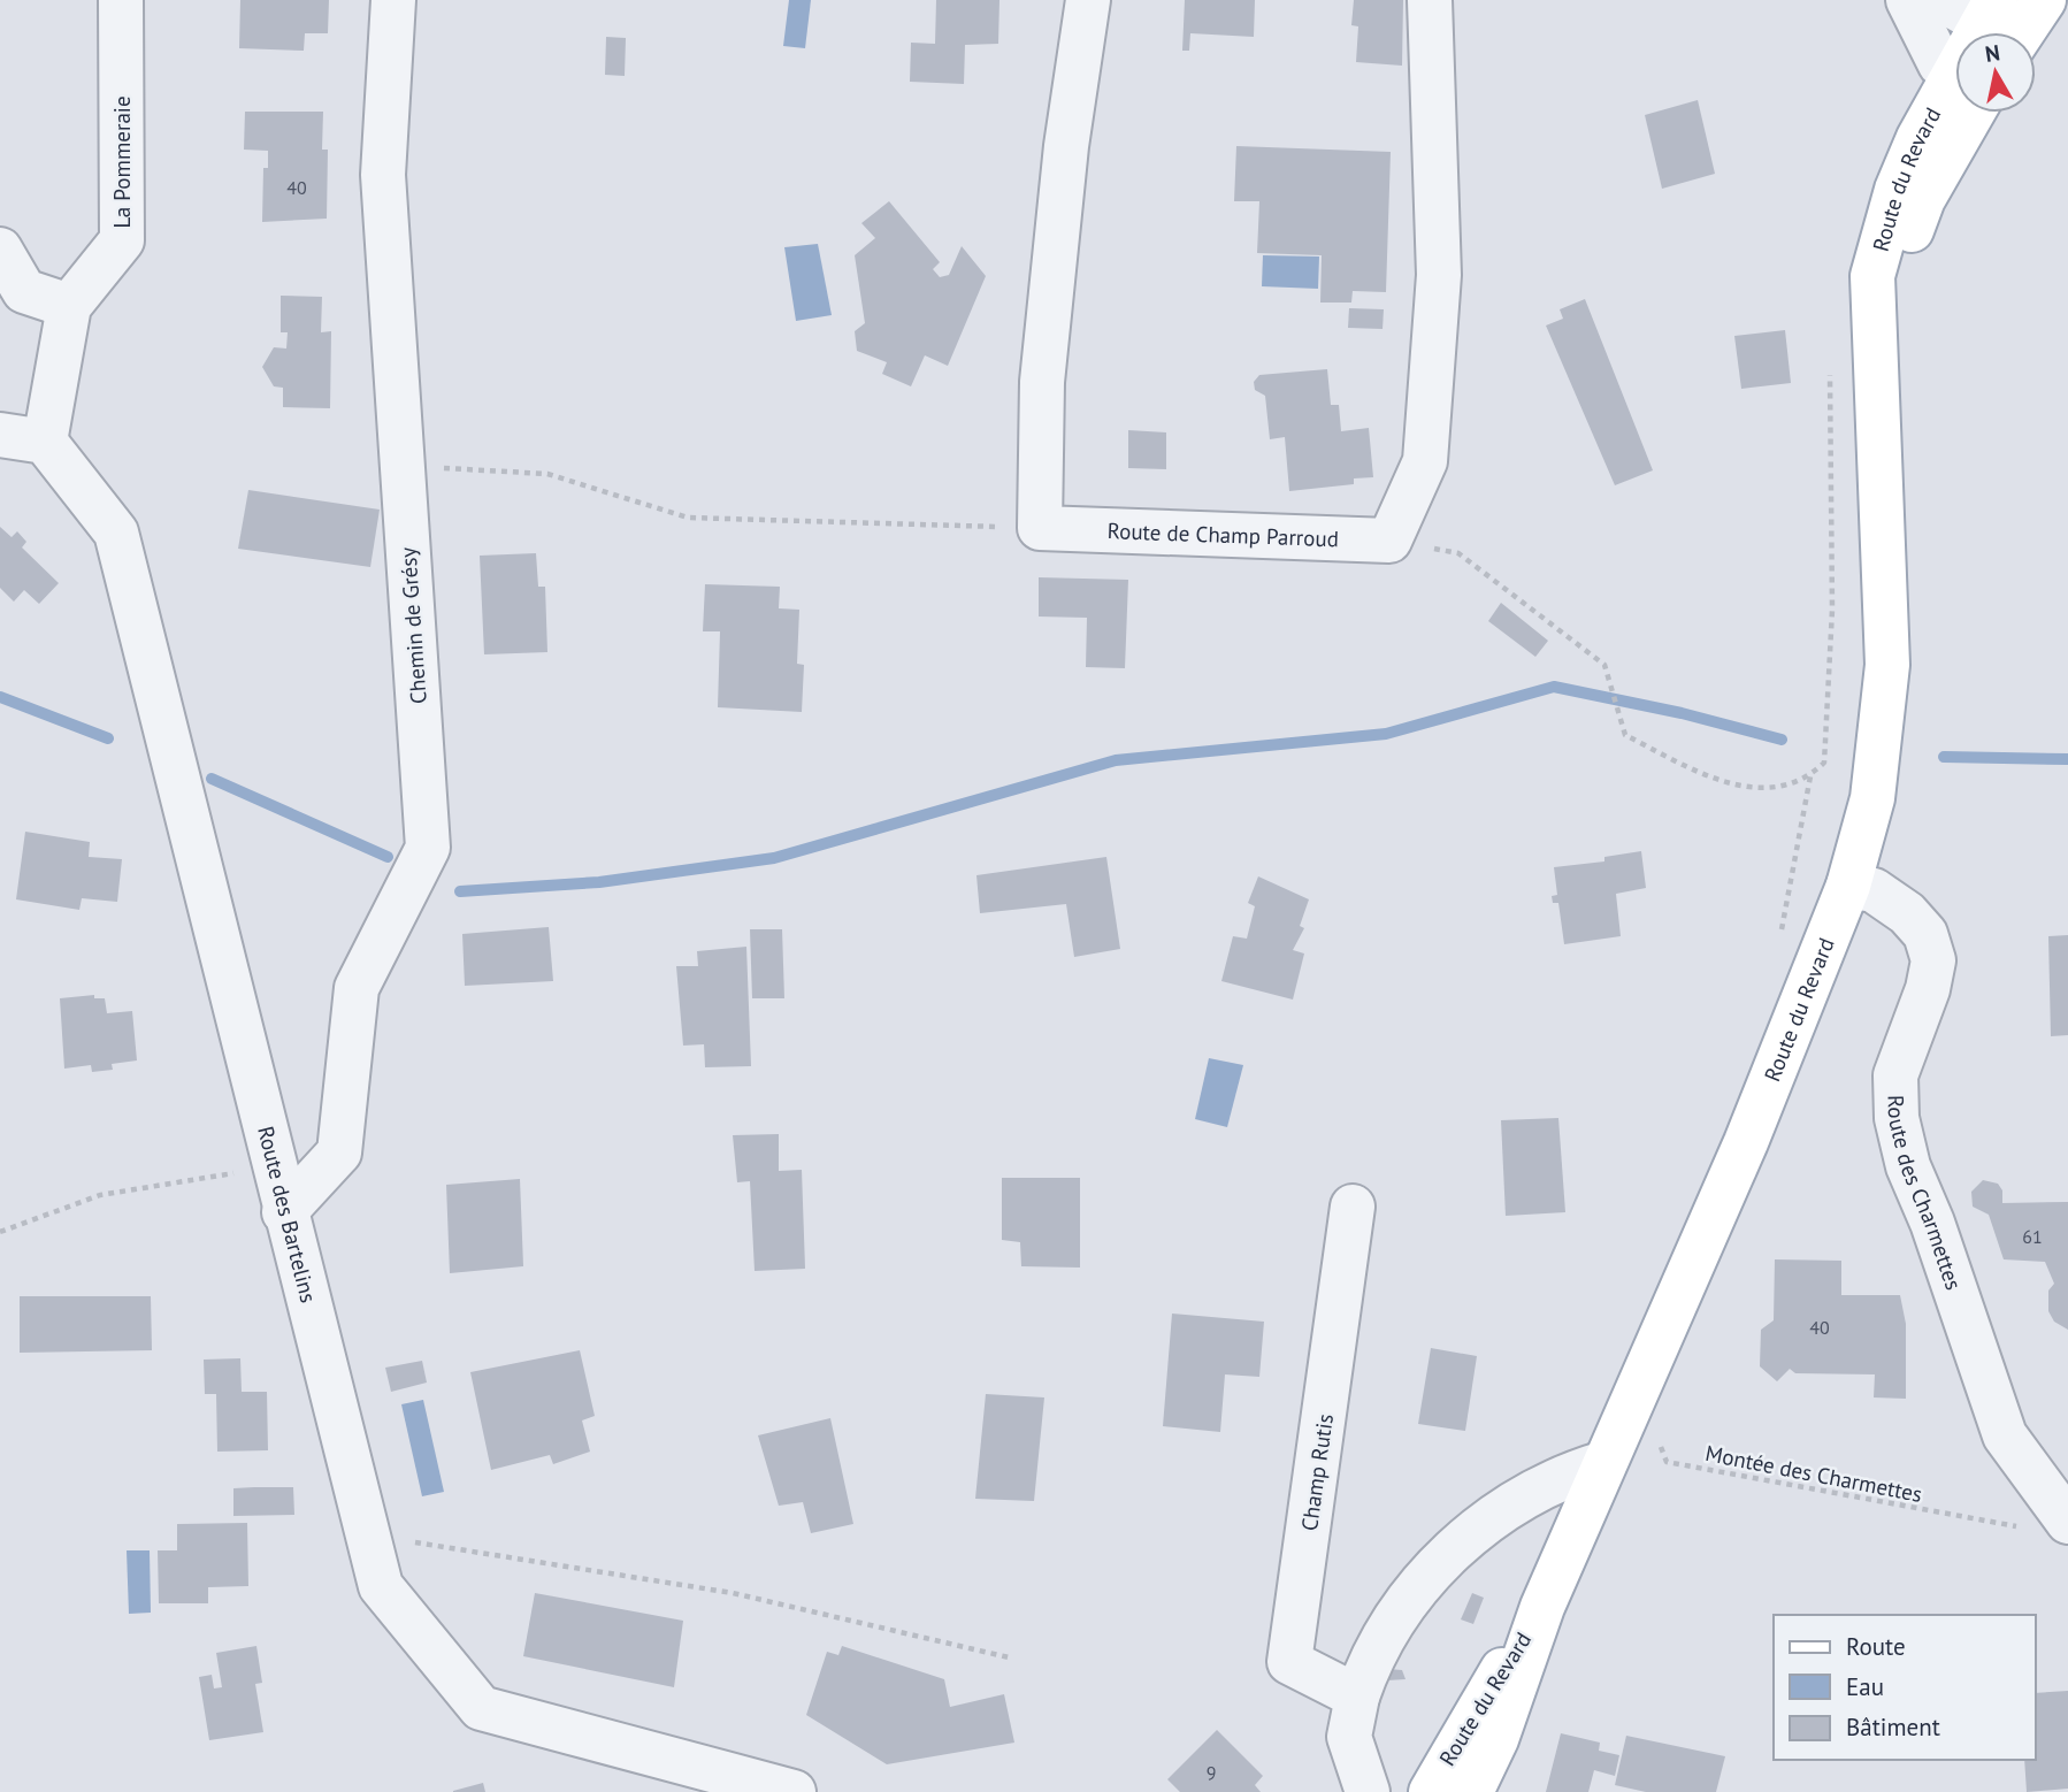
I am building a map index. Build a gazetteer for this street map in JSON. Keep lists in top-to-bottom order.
{
  "streets": {
    "main road": ["Route du Revard"],
    "street": [
      "La Pommeraie",
      "Route de Champ Parroud",
      "Chemin de Grésy",
      "Route des Charmettes",
      "Route des Bartelins",
      "Champ Rutis"
    ],
    "path": ["Montée des Charmettes"]
  },
  "crossings": [
    ["La Pommeraie", "Route des Bartelins"],
    ["Route du Revard", "Route des Charmettes"],
    ["Route du Revard", "Montée des Charmettes"],
    ["Chemin de Grésy", "Route des Bartelins"],
    ["Route des Charmettes", "Montée des Charmettes"]
  ],
  "house_numbers": [
    "40",
    "61",
    "40",
    "9"
  ],
  "legend": ["Route", "Eau", "Bâtiment"],
  "north": "top"
}
